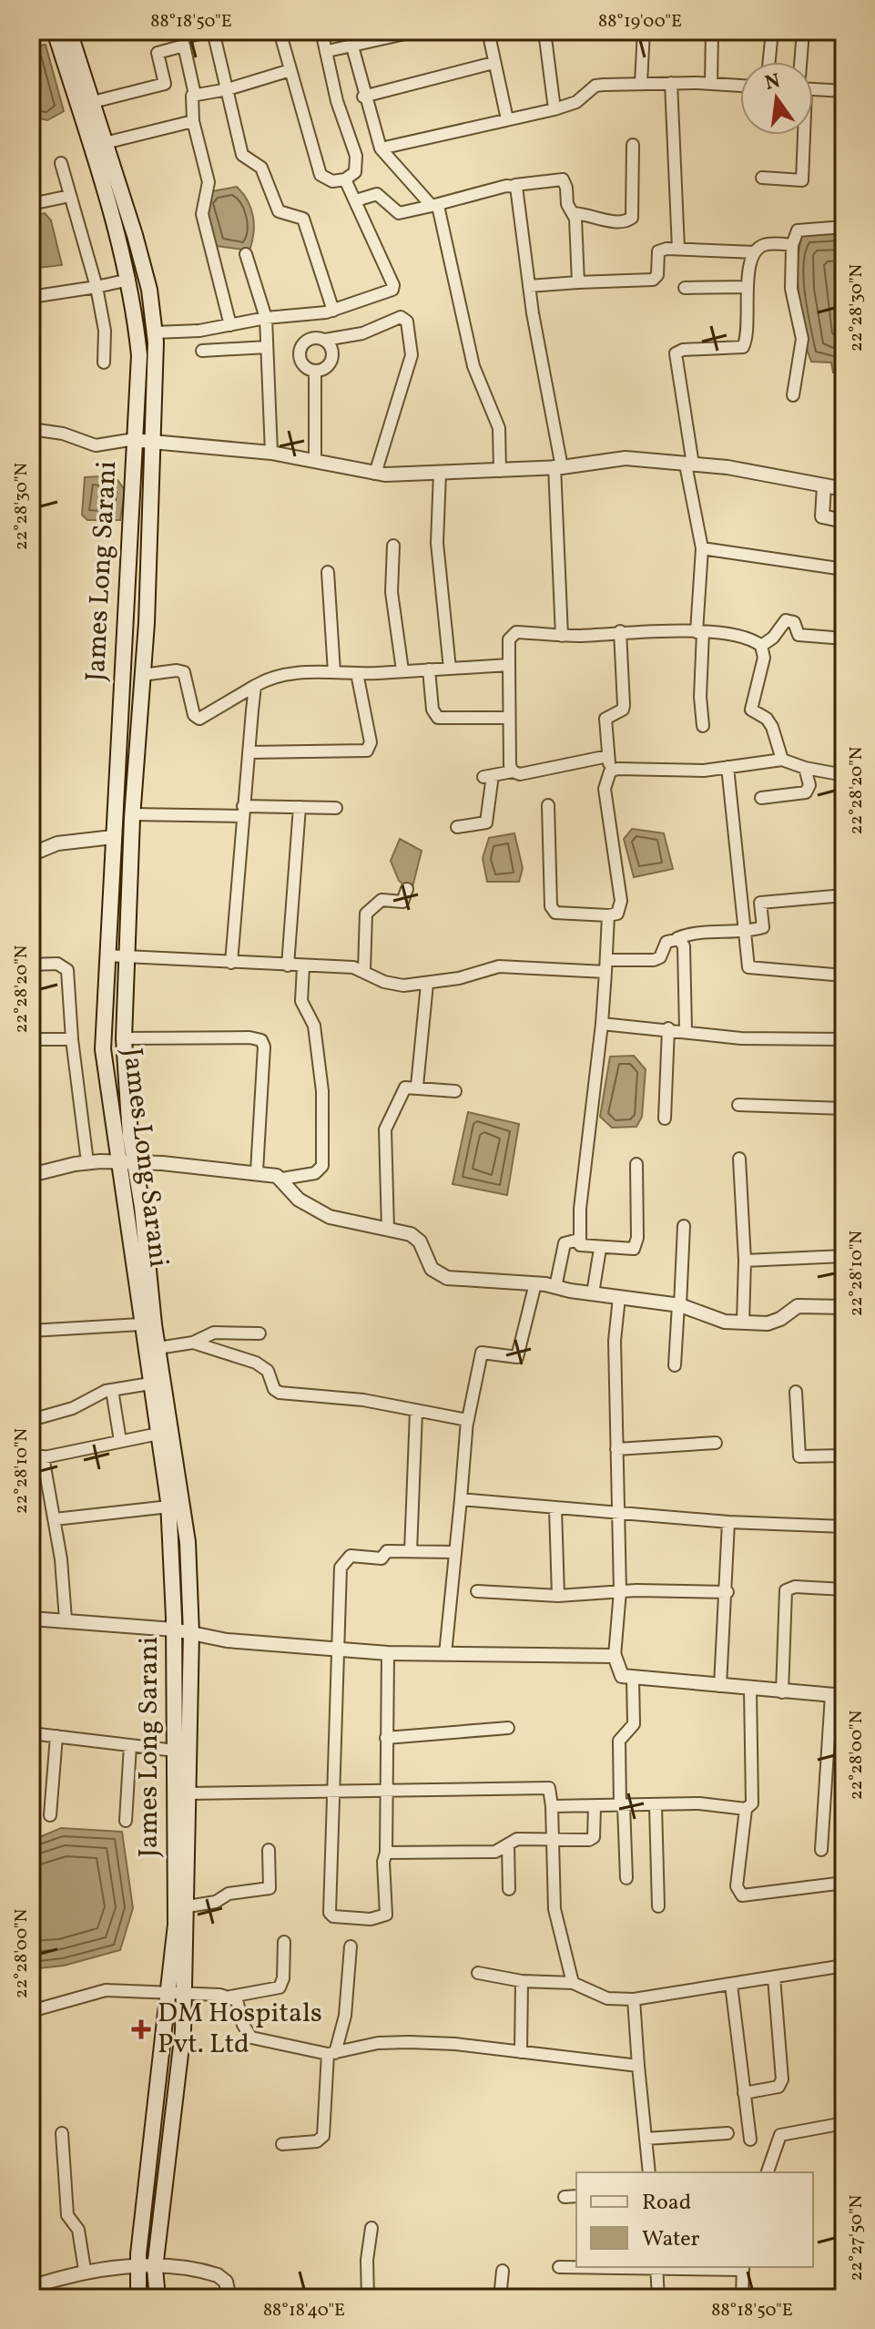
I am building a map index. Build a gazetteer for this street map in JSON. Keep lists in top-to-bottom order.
{
  "streets": {
    "main road": ["James Long Sarani"]
  },
  "places": {
    "health": ["DM Hospitals Pvt. Ltd"]
  },
  "legend": ["Road", "Water"],
  "north": "top",
  "coordinates": [
    "88°18'50\"E",
    "88°19'00\"E",
    "22°28'30\"N",
    "22°28'20\"N",
    "22°28'10\"N",
    "22°28'00\"N",
    "22°27'50\"N",
    "88°18'40\"E"
  ]
}
